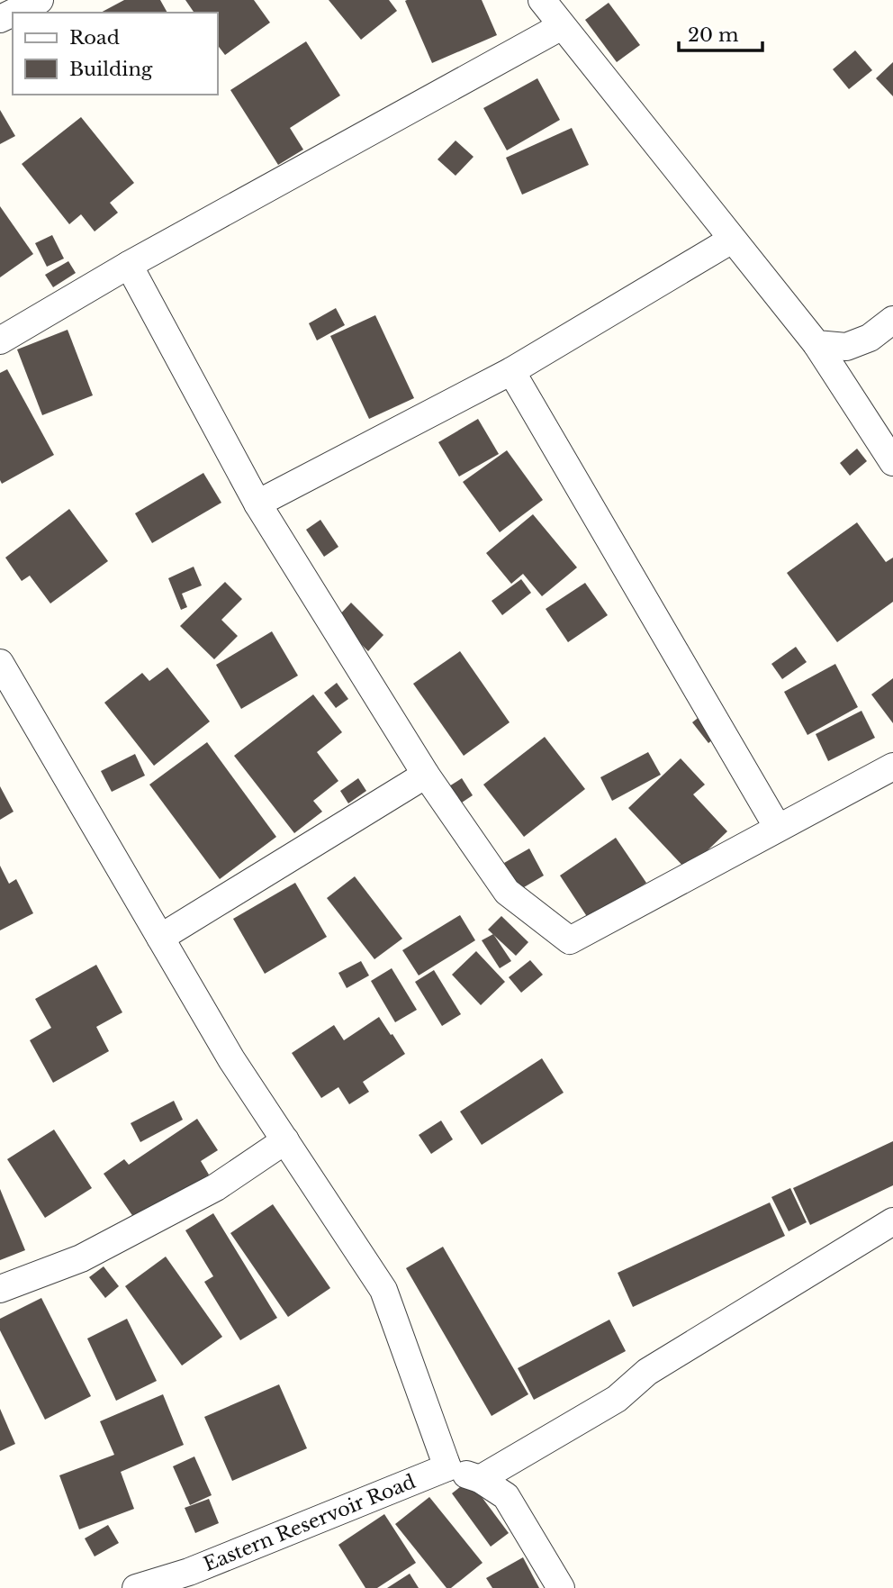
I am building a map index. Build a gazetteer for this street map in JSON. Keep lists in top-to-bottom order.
{
  "streets": {
    "street": ["Eastern Reservoir Road"]
  },
  "legend": ["Road", "Building"],
  "scale_bar": "20 m"
}
